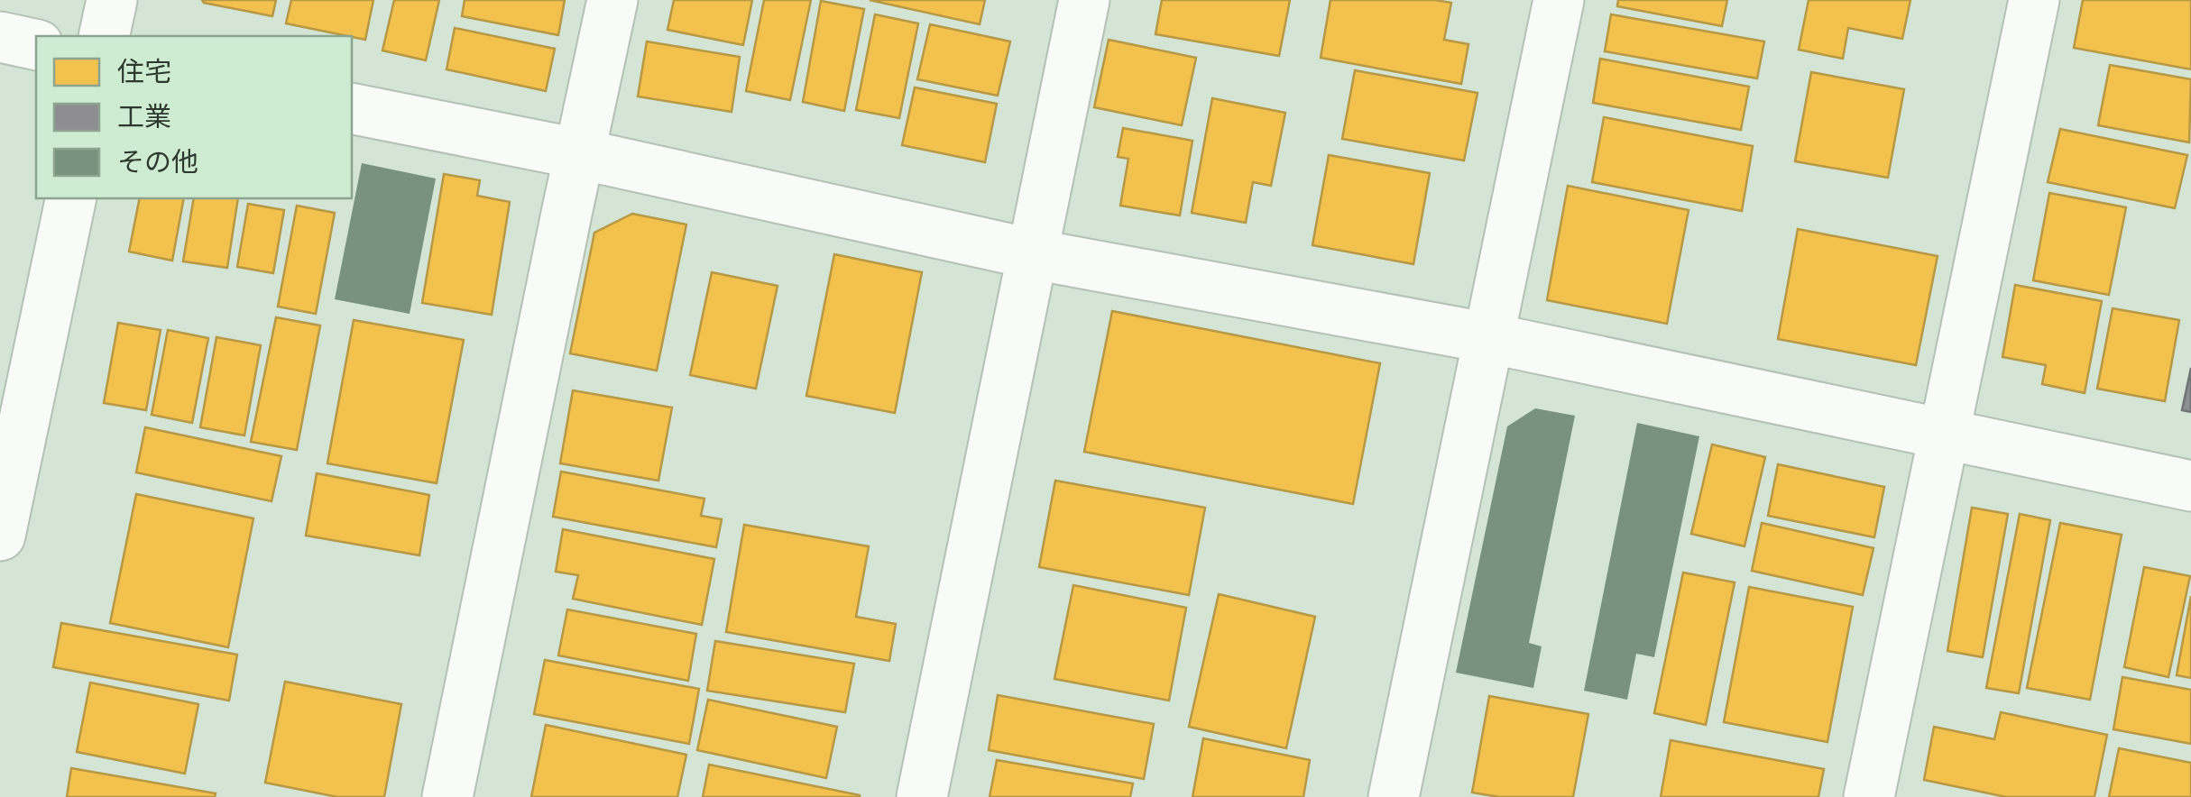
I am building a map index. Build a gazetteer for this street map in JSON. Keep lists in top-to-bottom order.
{
  "legend": ["住宅", "工業", "その他"]
}
